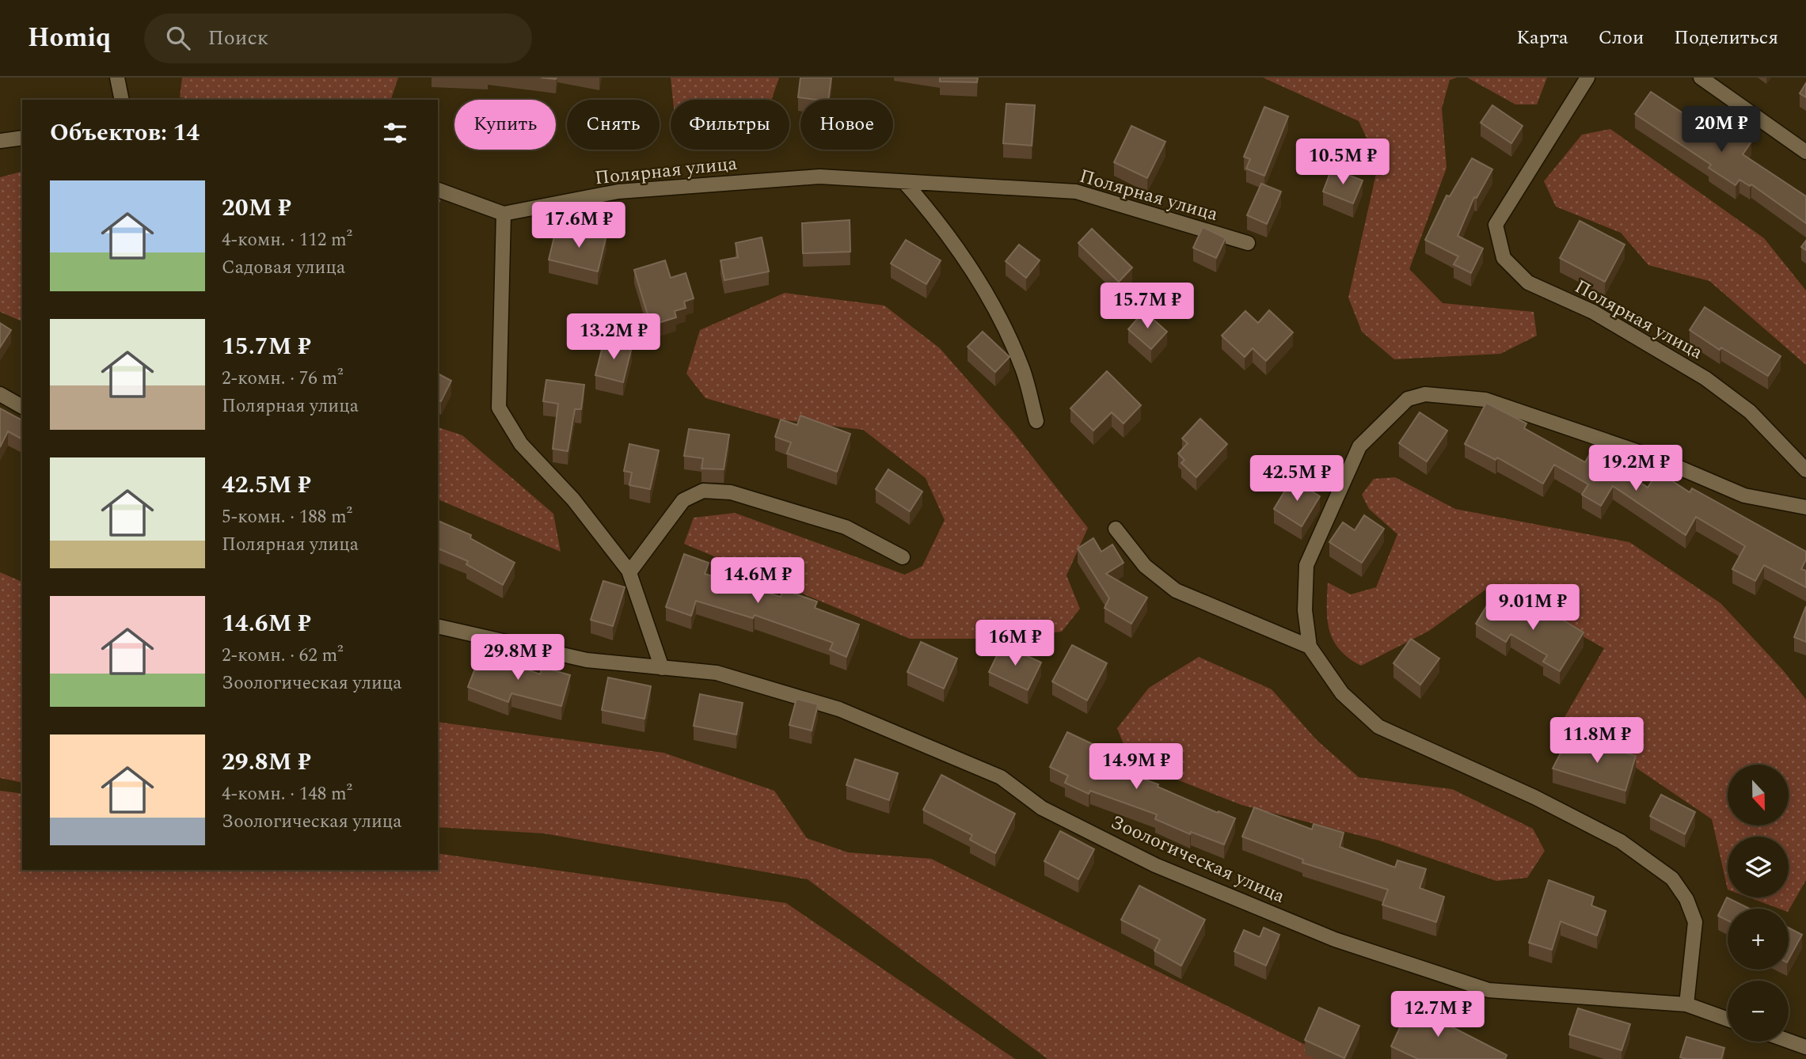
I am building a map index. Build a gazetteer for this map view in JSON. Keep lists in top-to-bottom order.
{
  "streets": {
    "street": ["Полярная улица", "Зоологическая улица"]
  },
  "north": "bottom",
  "page": {
    "header": "Homiq",
    "search": "Поиск",
    "nav": ["Карта", "Слои", "Поделиться"],
    "chip": [
      "Купить",
      "Снять",
      "Фильтры",
      "Новое"
    ],
    "heading": "Объектов: 14",
    "price": [
      "20M ₽",
      "10.5M ₽",
      "17.6M ₽",
      "15.7M ₽",
      "13.2M ₽",
      "19.2M ₽",
      "42.5M ₽",
      "14.6M ₽",
      "9.01M ₽",
      "16M ₽",
      "29.8M ₽",
      "11.8M ₽",
      "14.9M ₽",
      "12.7M ₽"
    ],
    "list": [
      {
        "name": "20M ₽",
        "note": "4-комн. · 112 m² · Садовая улица"
      },
      {
        "name": "15.7M ₽",
        "note": "2-комн. · 76 m² · Полярная улица"
      },
      {
        "name": "42.5M ₽",
        "note": "5-комн. · 188 m² · Полярная улица"
      },
      {
        "name": "14.6M ₽",
        "note": "2-комн. · 62 m² · Зоологическая улица"
      },
      {
        "name": "29.8M ₽",
        "note": "4-комн. · 148 m² · Зоологическая улица"
      }
    ],
    "map_buttons": ["+", "−"]
  }
}
